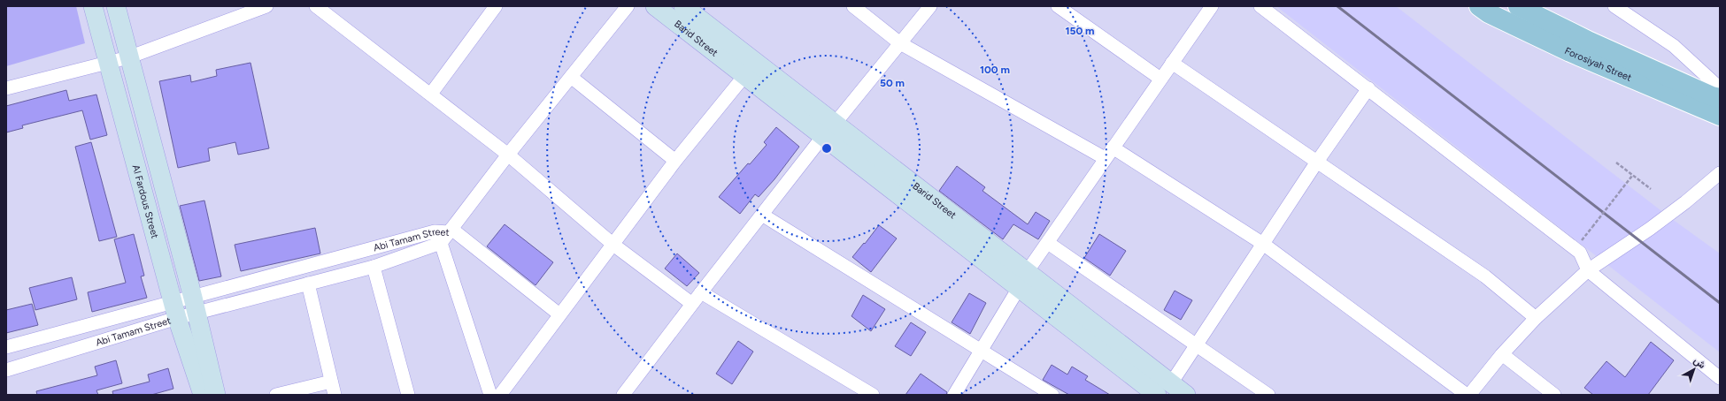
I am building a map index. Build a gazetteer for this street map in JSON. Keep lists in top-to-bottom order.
{
  "streets": {
    "main road": ["Barid Street", "Forosiyah Street", "Al Fardous Street"],
    "street": ["Abi Tamam Street"]
  },
  "crossings": [
    ["Al Fardous Street", "Abi Tamam Street"]
  ],
  "north": "top right",
  "rings": ["150 m", "100 m", "50 m"]
}
